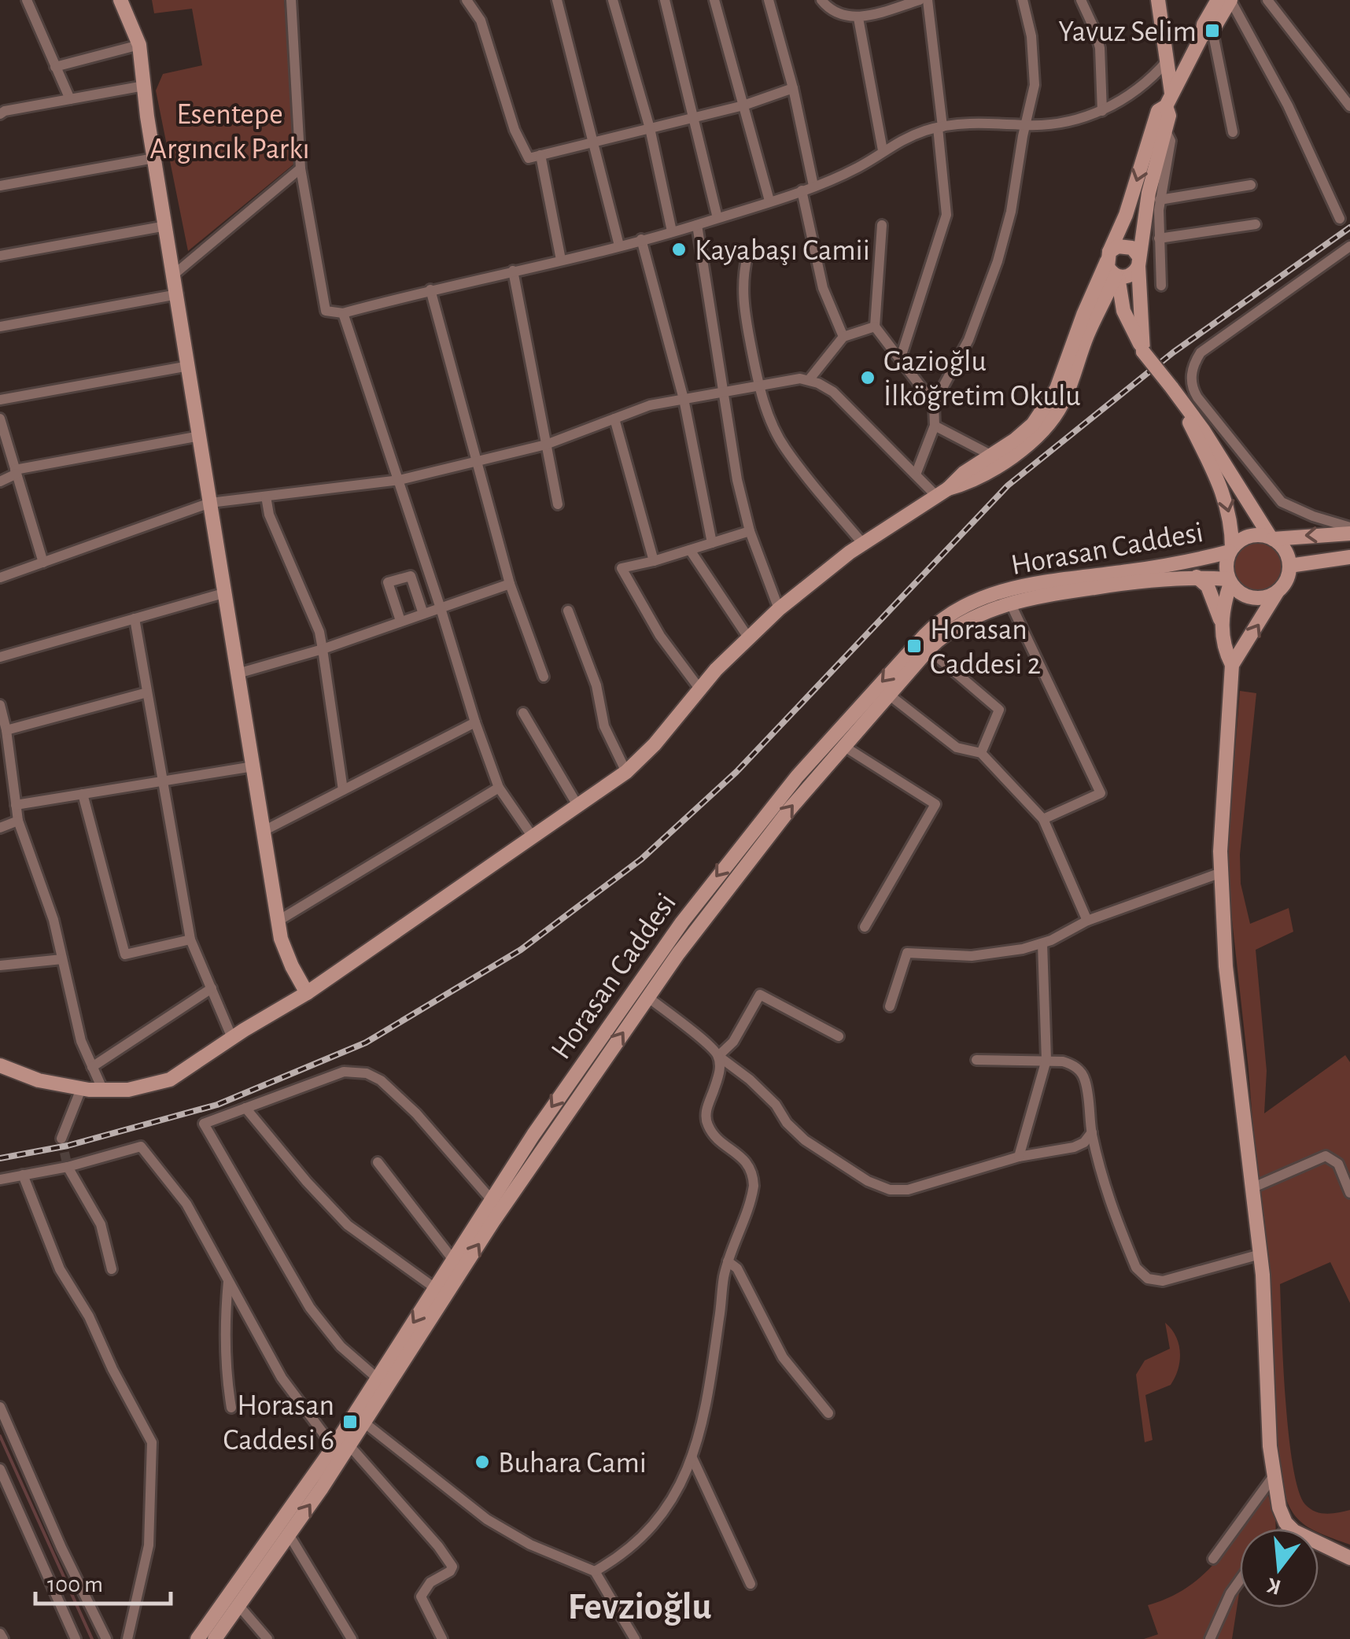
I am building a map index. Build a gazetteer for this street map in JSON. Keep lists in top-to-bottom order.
{
  "streets": {
    "street": ["Horasan Caddesi"]
  },
  "districts": ["Fevzioğlu"],
  "parks": ["Esentepe Argıncık Parkı"],
  "places": {
    "transit": ["Yavuz Selim", "Horasan Caddesi 2", "Horasan Caddesi 6"],
    "other": ["Kayabaşı Camii", "Gazioğlu İlköğretim Okulu", "Buhara Cami"]
  },
  "scale_bar": "100 m",
  "north": "bottom"
}
